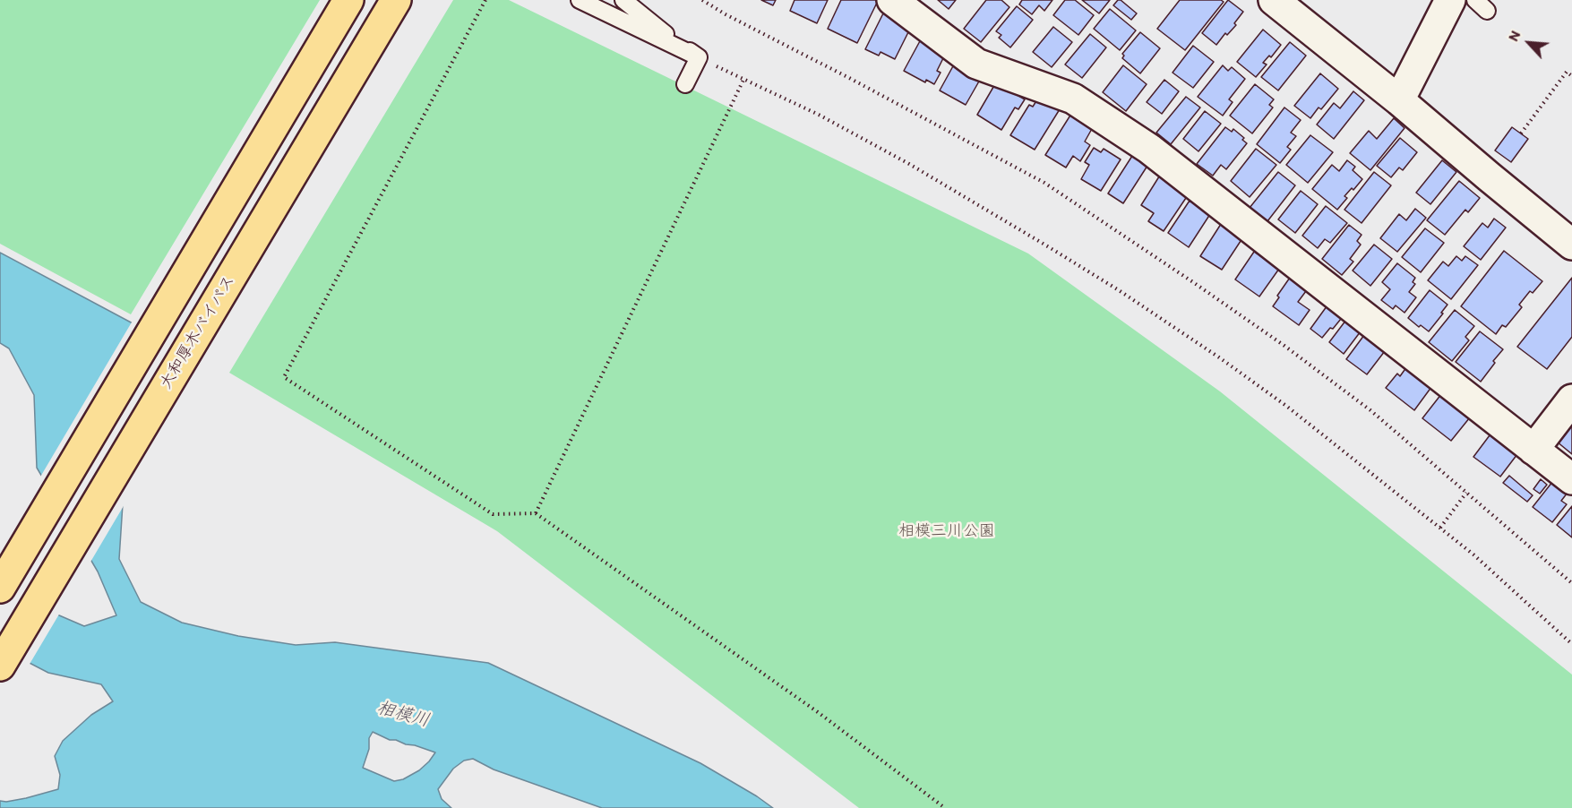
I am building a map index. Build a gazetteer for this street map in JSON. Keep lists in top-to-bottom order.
{
  "streets": {
    "highway": ["大和厚木バイパス"]
  },
  "water": ["相模川"],
  "parks": ["相模三川公園"],
  "north": "top left"
}
